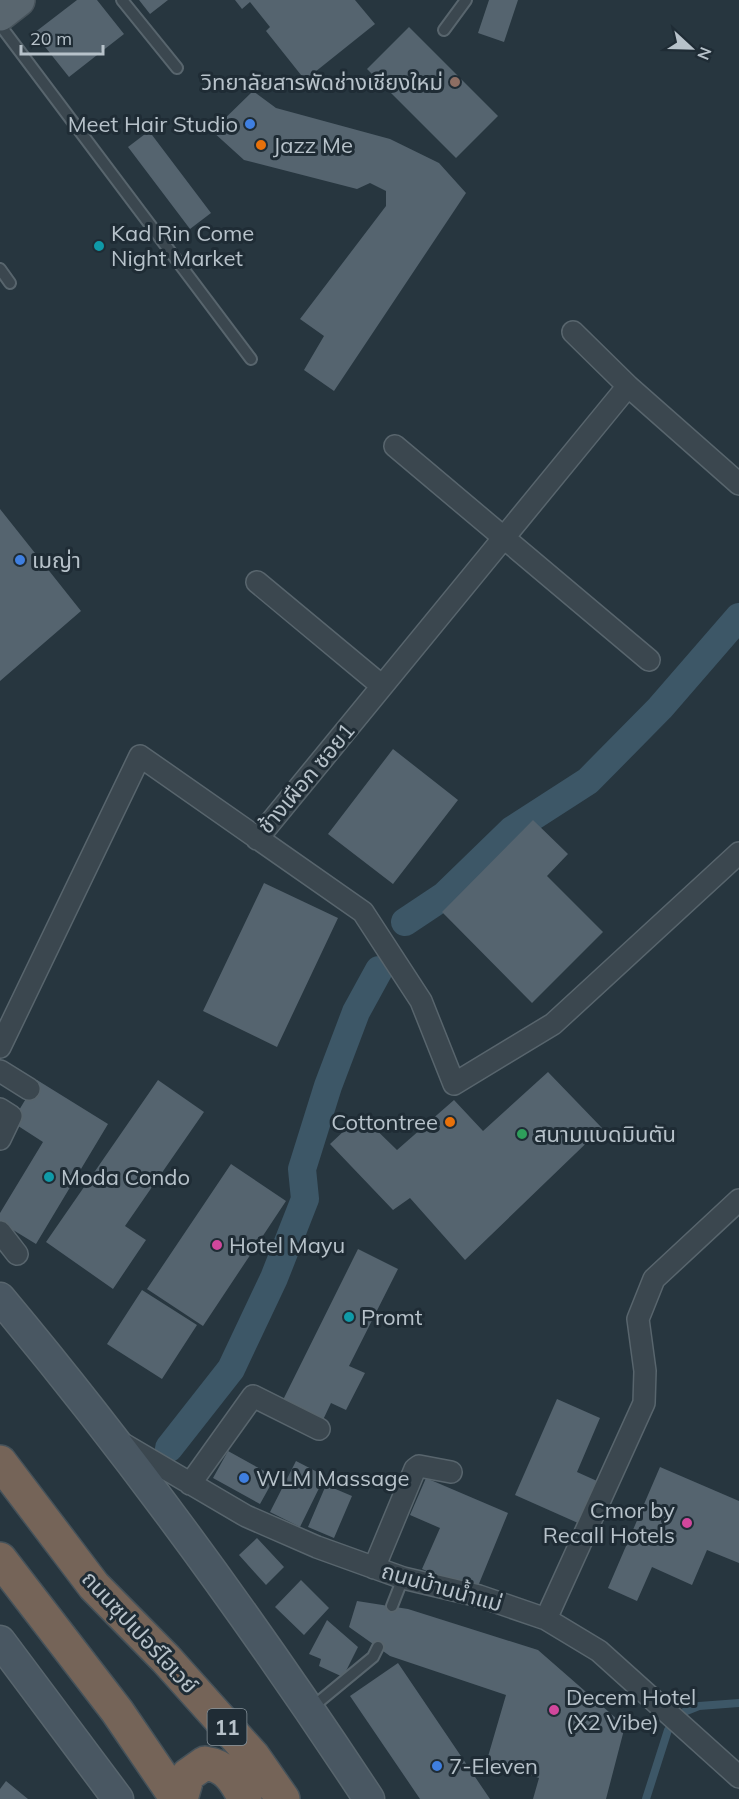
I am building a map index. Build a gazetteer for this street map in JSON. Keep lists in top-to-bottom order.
{
  "streets": {
    "highway": ["ถนนซุปเปอร์ไฮเวย์", "11"],
    "street": ["ช้างเผือก ซอย1", "ถนนบ้านน้ำแม่"]
  },
  "places": [
    "วิทยาลัยสารพัดช่างเชียงใหม่",
    "Meet Hair Studio",
    "Jazz Me",
    "Kad Rin Come Night Market",
    "เมญ่า",
    "Cottontree",
    "สนามแบดมินตัน",
    "Moda Condo",
    "Hotel Mayu",
    "Promt",
    "WLM Massage",
    "Cmor by Recall Hotels",
    "Decem Hotel (X2 Vibe)",
    "7-Eleven"
  ],
  "scale_bar": "20 m",
  "north": "right"
}
